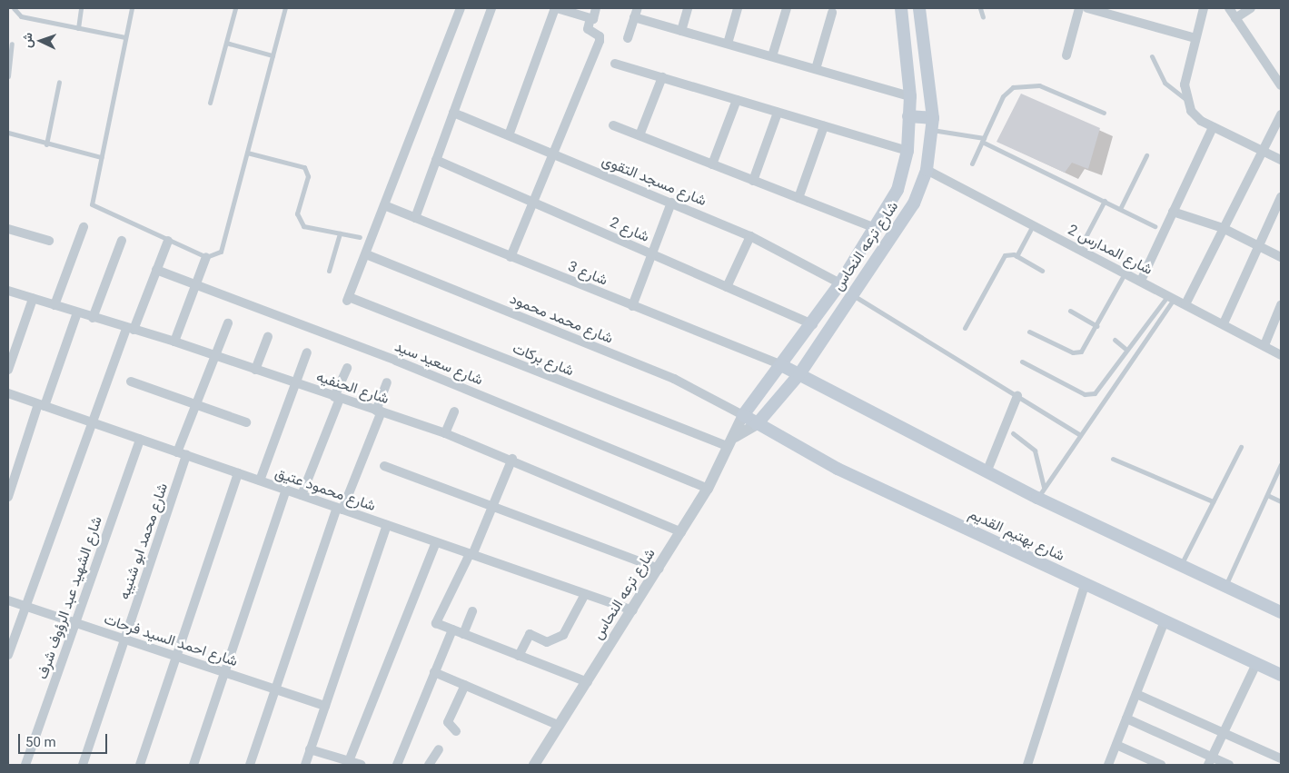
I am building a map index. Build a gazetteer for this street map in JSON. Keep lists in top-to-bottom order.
{
  "streets": {
    "main road": ["شارع ترعه النحاس", "شارع بهتيم القديم"],
    "street": [
      "شارع مسجد التقوى",
      "شارع 2",
      "شارع المدارس 2",
      "شارع 3",
      "شارع محمد محمود",
      "شارع بركات",
      "شارع سعيد سيد",
      "شارع الحنفيه",
      "شارع محمود عتيق",
      "شارع محمد ابو شنيبه",
      "شارع الشهيد عبد الرؤوف شرف",
      "شارع احمد السيد فرحات"
    ]
  },
  "crossings": [
    ["شارع مسجد التقوى", "شارع ترعه النحاس"],
    ["شارع 2", "شارع ترعه النحاس"],
    ["شارع ترعه النحاس", "شارع المدارس 2"],
    ["شارع ترعه النحاس", "شارع 3"],
    ["شارع ترعه النحاس", "شارع محمد محمود"],
    ["شارع ترعه النحاس", "شارع بركات"],
    ["شارع ترعه النحاس", "شارع سعيد سيد"],
    ["شارع ترعه النحاس", "شارع الحنفيه"],
    ["شارع ترعه النحاس", "شارع محمود عتيق"],
    ["شارع ترعه النحاس", "شارع بهتيم القديم"],
    ["شارع محمد محمود", "شارع بركات"],
    ["شارع محمد محمود", "شارع بهتيم القديم"],
    ["شارع محمود عتيق", "شارع محمد ابو شنيبه"],
    ["شارع محمود عتيق", "شارع الشهيد عبد الرؤوف شرف"],
    ["شارع محمد ابو شنيبه", "شارع احمد السيد فرحات"],
    ["شارع الشهيد عبد الرؤوف شرف", "شارع احمد السيد فرحات"]
  ],
  "scale_bar": "50 m",
  "north": "left"
}
